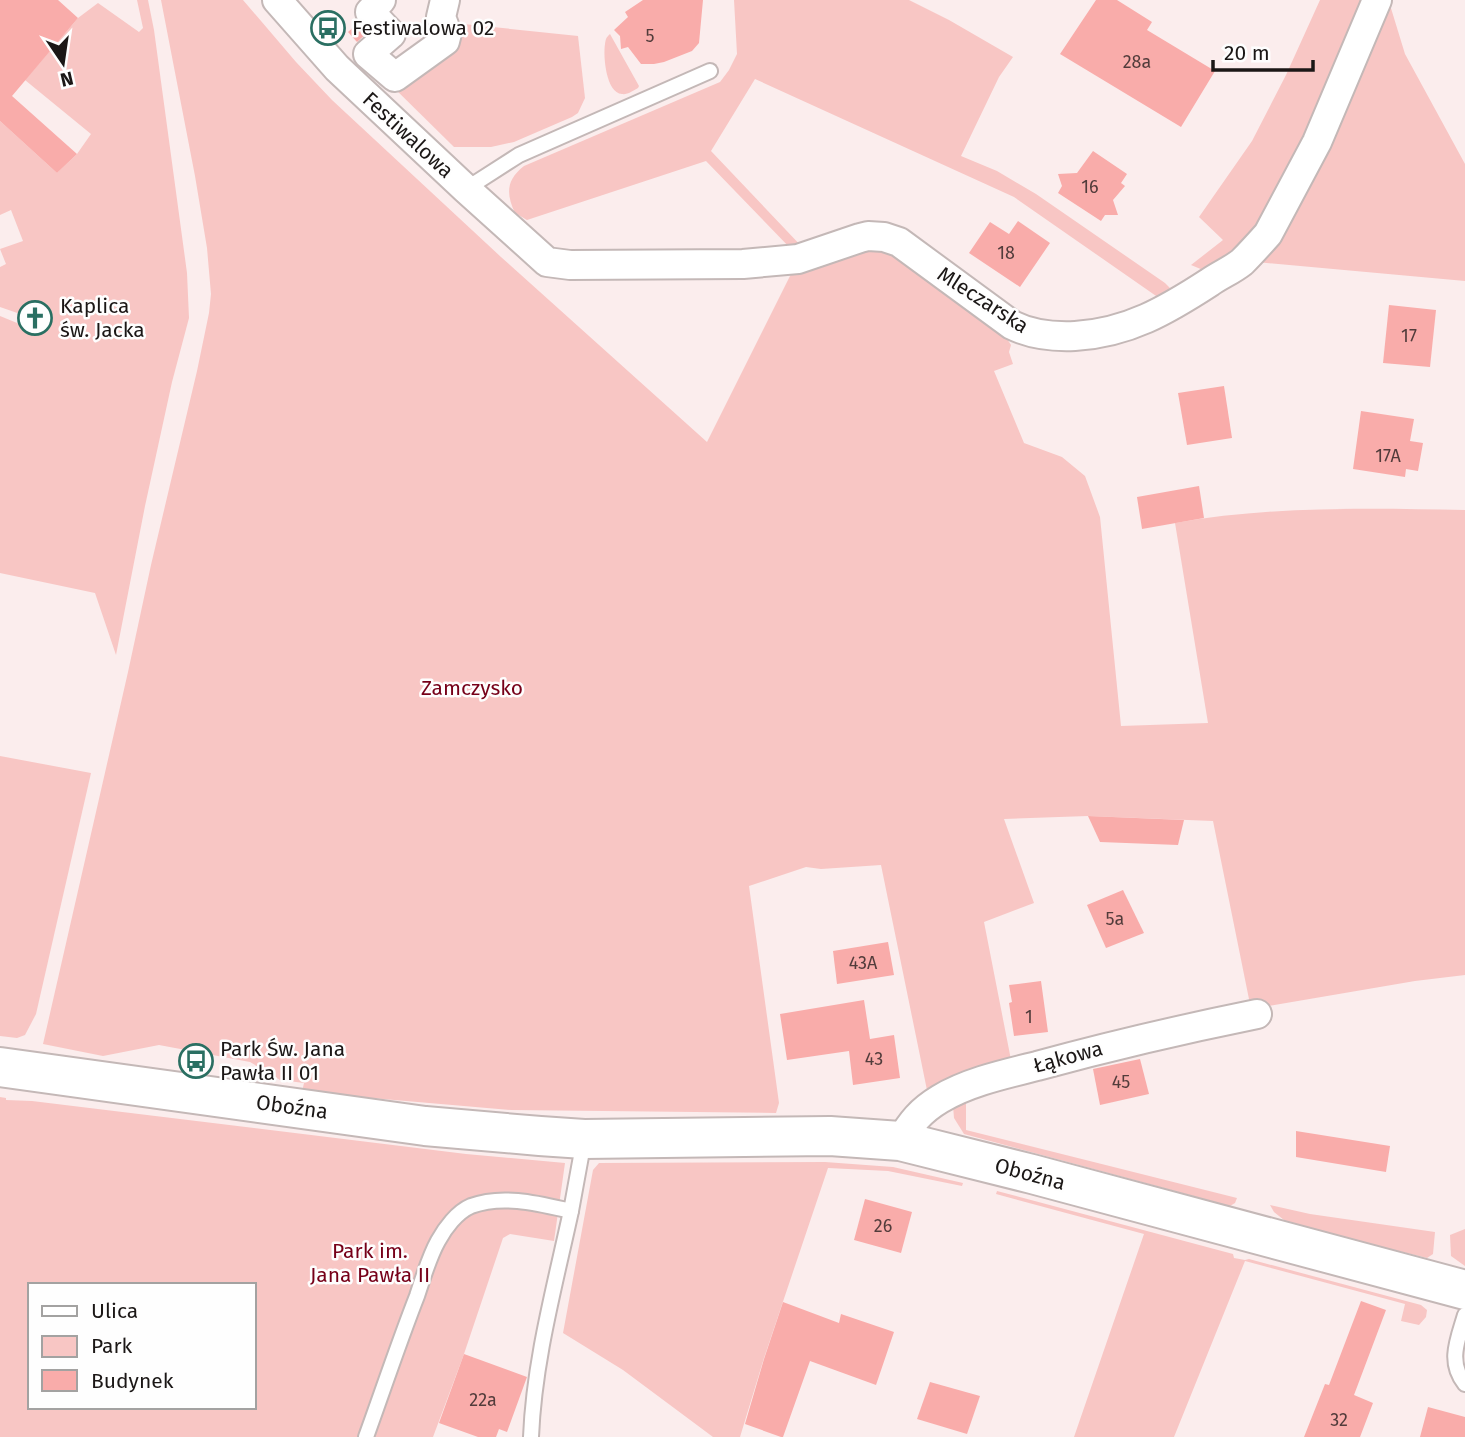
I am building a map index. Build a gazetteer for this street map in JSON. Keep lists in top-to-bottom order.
{
  "streets": {
    "street": [
      "Festiwalowa",
      "Mleczarska",
      "Łąkowa",
      "Oboźna"
    ]
  },
  "crossings": [
    ["Festiwalowa", "Mleczarska"],
    ["Łąkowa", "Oboźna"]
  ],
  "parks": ["Zamczysko", "Park im. Jana Pawła II"],
  "places": {
    "bus stop": ["Festiwalowa 02", "Park Św. Jana Pawła II 01"],
    "church": ["Kaplica św. Jacka"]
  },
  "house_numbers": [
    "5",
    "28a",
    "16",
    "18",
    "17",
    "17A",
    "5a",
    "43A",
    "1",
    "43",
    "45",
    "26",
    "22a",
    "32"
  ],
  "legend": ["Ulica", "Park", "Budynek"],
  "scale_bar": "20 m",
  "north": "bottom"
}
